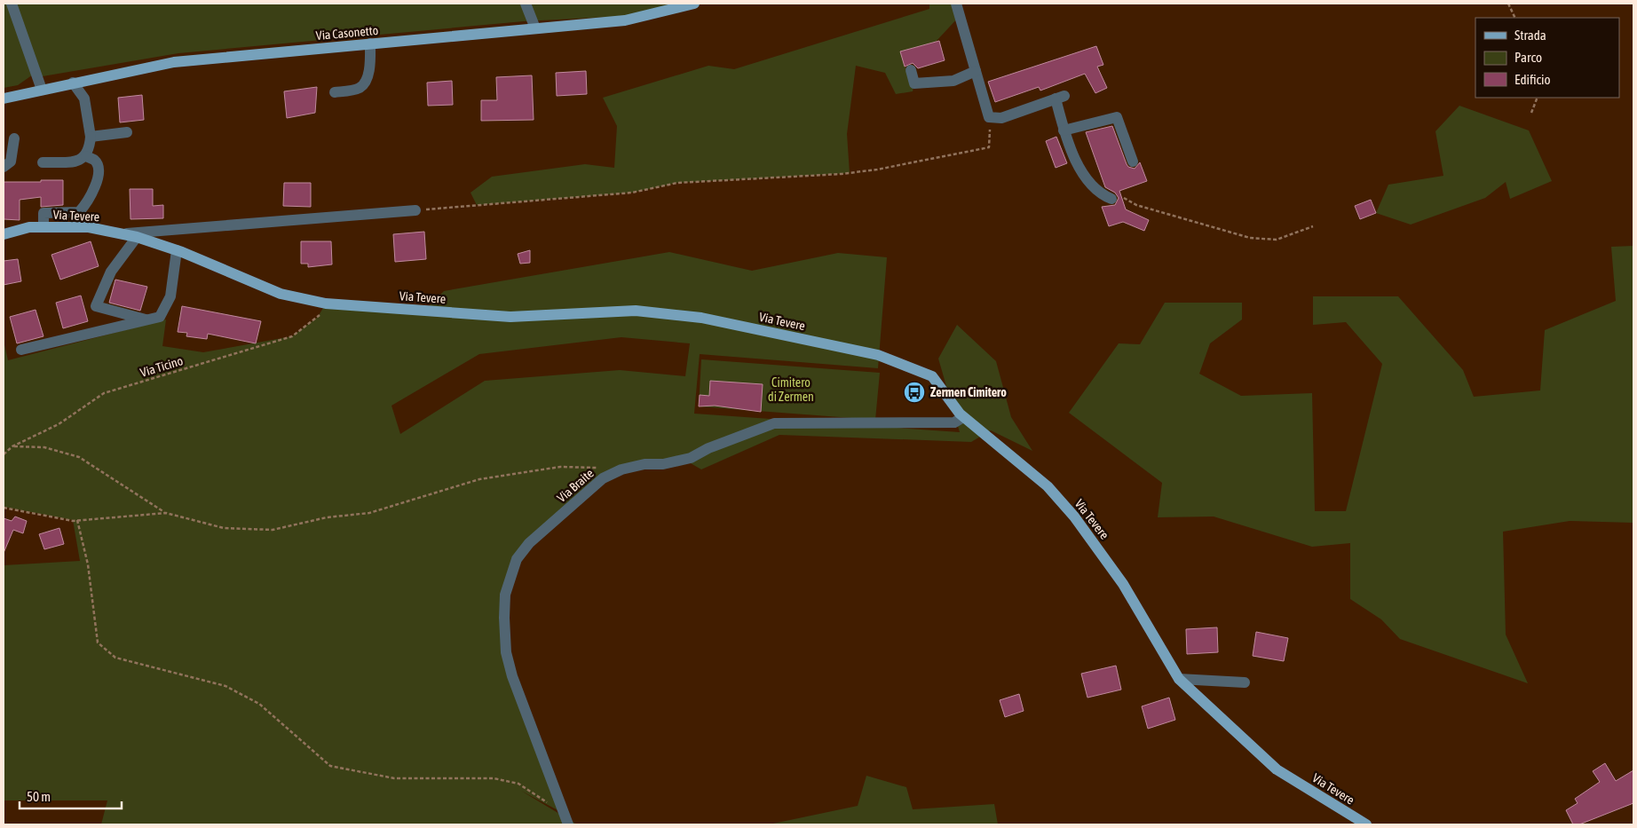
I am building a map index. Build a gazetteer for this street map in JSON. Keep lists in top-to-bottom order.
{
  "streets": {
    "main road": ["Via Casonetto", "Via Tevere"],
    "street": ["Via Braite"],
    "path": ["Via Ticino"]
  },
  "crossings": [
    ["Via Tevere", "Via Ticino"],
    ["Via Tevere", "Via Braite"]
  ],
  "parks": ["Cimitero di Zermen"],
  "places": {
    "bus stop": ["Zermen Cimitero"]
  },
  "legend": ["Strada", "Parco", "Edificio"],
  "scale_bar": "50 m"
}
